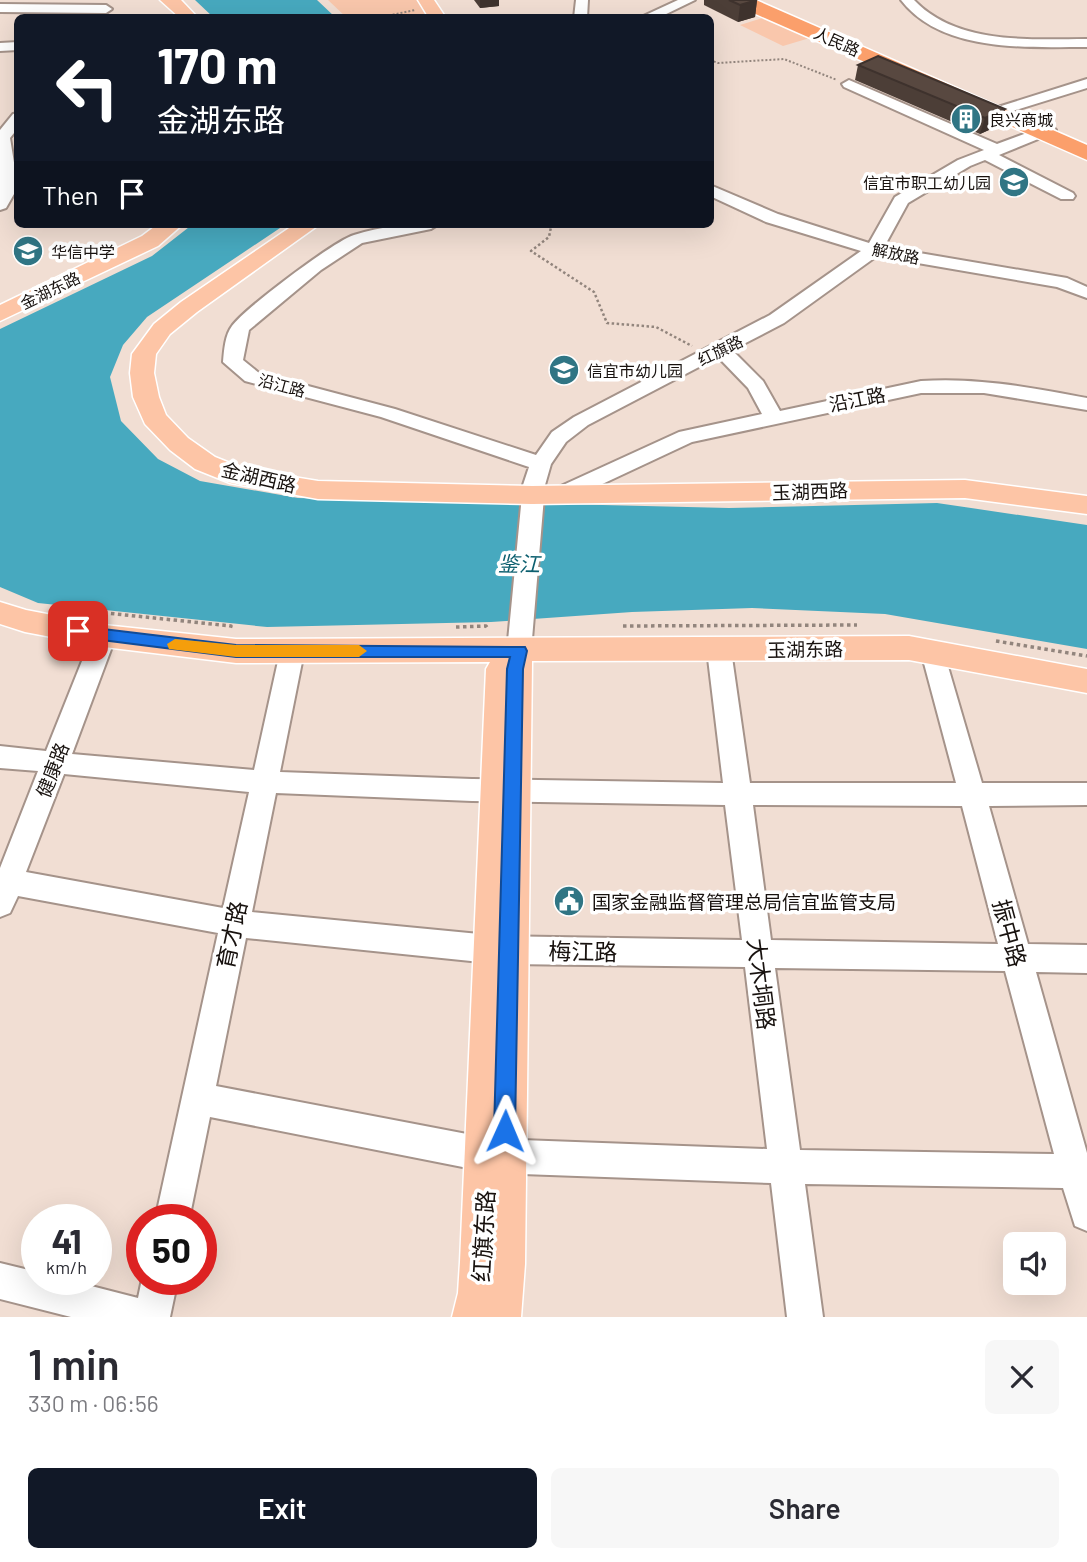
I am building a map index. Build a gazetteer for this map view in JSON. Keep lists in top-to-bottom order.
{
  "streets": {
    "highway": ["人民路"],
    "main road": [
      "金湖东路",
      "金湖西路",
      "玉湖西路",
      "玉湖东路",
      "红旗东路"
    ],
    "street": [
      "解放路",
      "红旗路",
      "沿江路",
      "健康路",
      "振中路",
      "育才路",
      "梅江路",
      "大木垌路"
    ]
  },
  "crossings": [
    ["人民路", "红旗路"],
    ["解放路", "红旗路"],
    ["红旗路", "沿江路"],
    ["红旗路", "金湖西路"],
    ["红旗路", "玉湖西路"],
    ["红旗路", "玉湖东路"],
    ["红旗路", "红旗东路"],
    ["沿江路", "金湖西路"],
    ["沿江路", "玉湖西路"],
    ["金湖西路", "玉湖西路"],
    ["玉湖东路", "振中路"],
    ["玉湖东路", "大木垌路"],
    ["玉湖东路", "红旗东路"],
    ["健康路", "梅江路"],
    ["振中路", "梅江路"],
    ["育才路", "梅江路"],
    ["梅江路", "大木垌路"],
    ["梅江路", "红旗东路"]
  ],
  "water": ["鉴江"],
  "places": {
    "building": ["良兴商城"],
    "school or university": ["信宜市职工幼儿园", "华信中学", "信宜市幼儿园"],
    "public building": ["国家金融监督管理总局信宜监管支局"]
  },
  "page": {
    "turn": ["170 m", "金湖东路"],
    "then": "Then",
    "speed": "41 km/h",
    "limit": "50",
    "heading": ["1 min", "330 m · 06:56"],
    "buttons": ["Exit", "Share"]
  }
}
